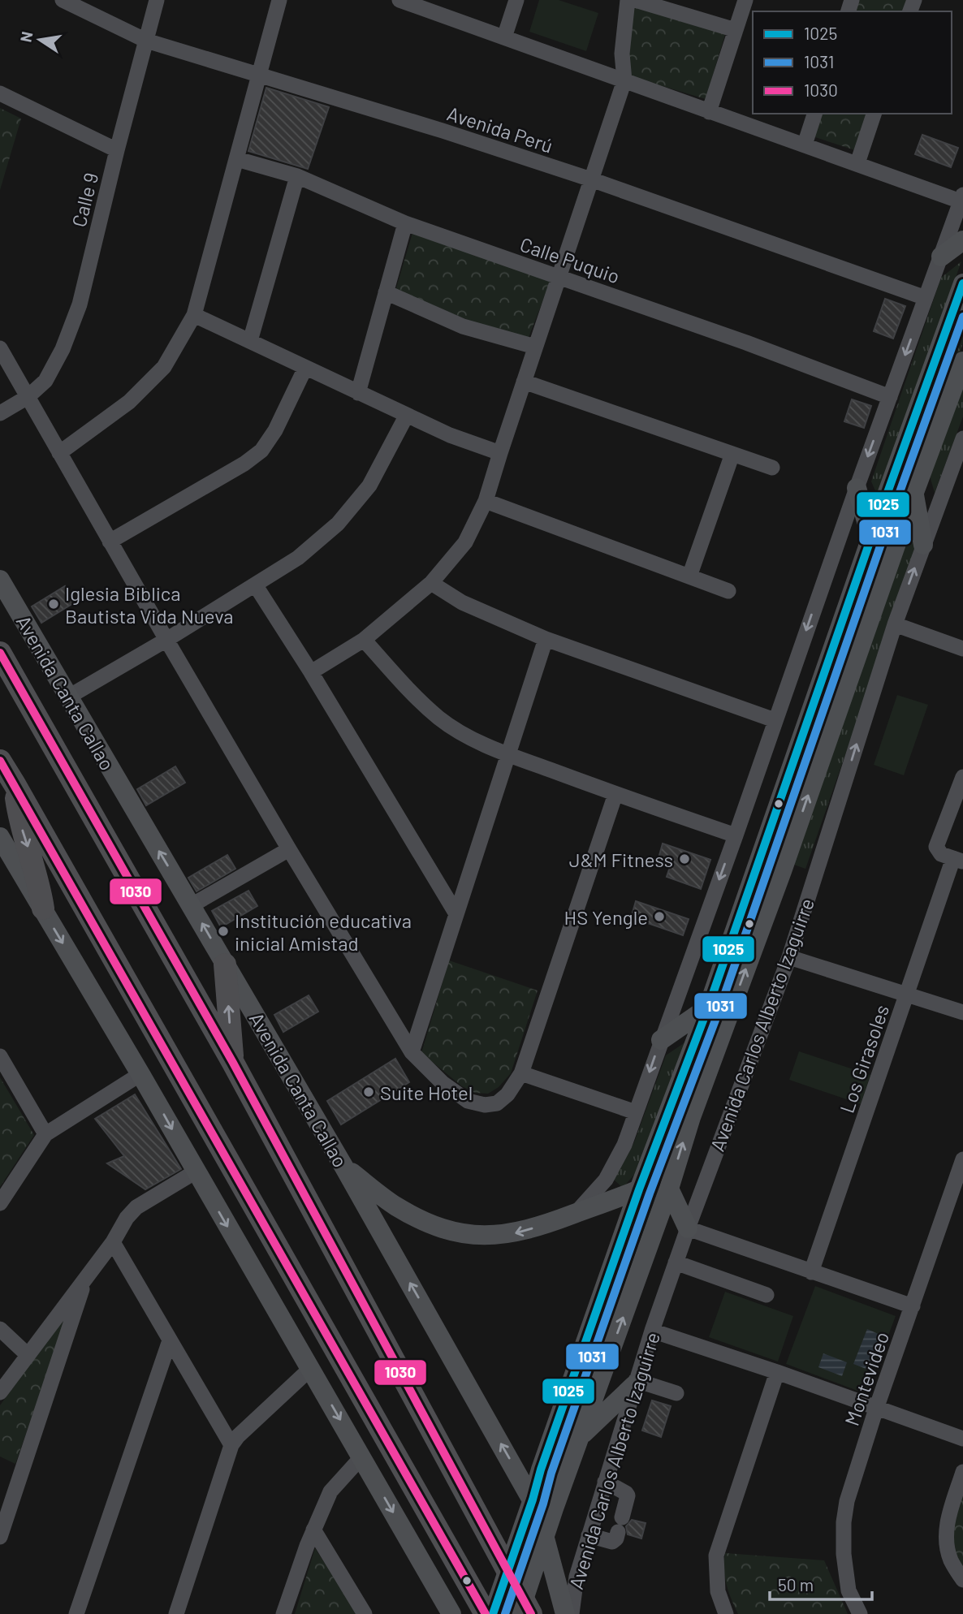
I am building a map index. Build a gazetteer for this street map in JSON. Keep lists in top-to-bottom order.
{
  "streets": {
    "highway": ["Avenida Canta Callao"],
    "main road": ["Avenida Carlos Alberto Izaguirre"],
    "street": [
      "Avenida Perú",
      "Calle 9",
      "Calle Puquio",
      "Los Girasoles",
      "Montevideo"
    ]
  },
  "crossings": [
    ["Avenida Perú", "Calle 9"],
    ["Avenida Canta Callao", "Avenida Carlos Alberto Izaguirre"]
  ],
  "places": [
    "Iglesia Biblica Bautista Vida Nueva",
    "J&M Fitness",
    "HS Yengle",
    "Institución educativa inicial Amistad",
    "Suite Hotel"
  ],
  "lines": ["transit line 1025", "transit line 1031", "transit line 1030"],
  "legend": ["1025", "1031", "1030"],
  "scale_bar": "50 m",
  "north": "left"
}
